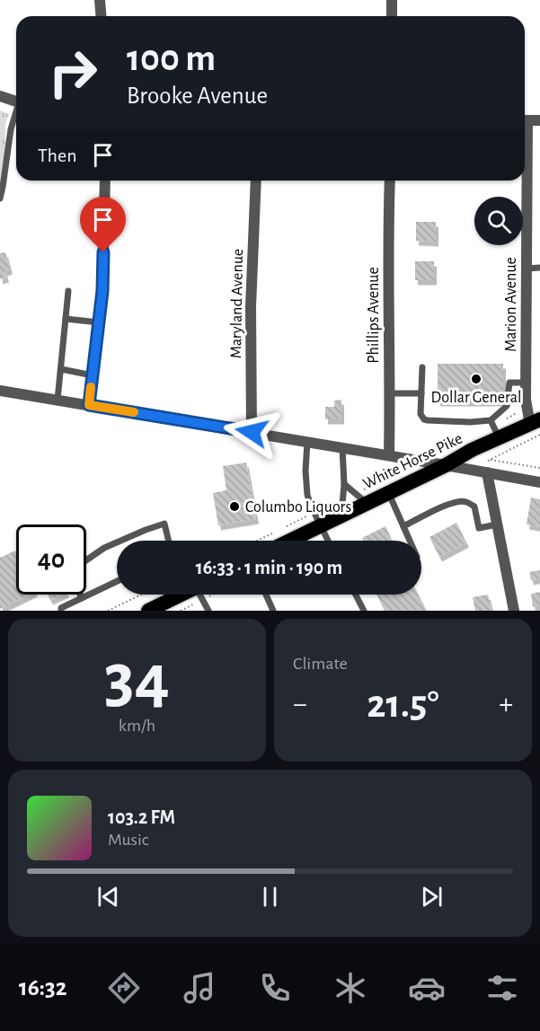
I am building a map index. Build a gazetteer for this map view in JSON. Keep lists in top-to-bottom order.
{
  "streets": {
    "highway": ["White Horse Pike"],
    "street": ["Maryland Avenue", "Marion Avenue", "Phillips Avenue"]
  },
  "crossings": [
    ["Marion Avenue", "White Horse Pike"]
  ],
  "places": ["Dollar General", "Columbo Liquors"],
  "page": {
    "turn": ["100 m", "Brooke Avenue"],
    "then": "Then",
    "limit": "40",
    "trip": "16:33 · 1 min · 190 m",
    "tile": [
      ["34", "km/h"],
      "Climate"
    ],
    "heat": ["−", "21.5°", "+"],
    "song": ["103.2 FM", "Music"],
    "tabs": "16:32"
  }
}
